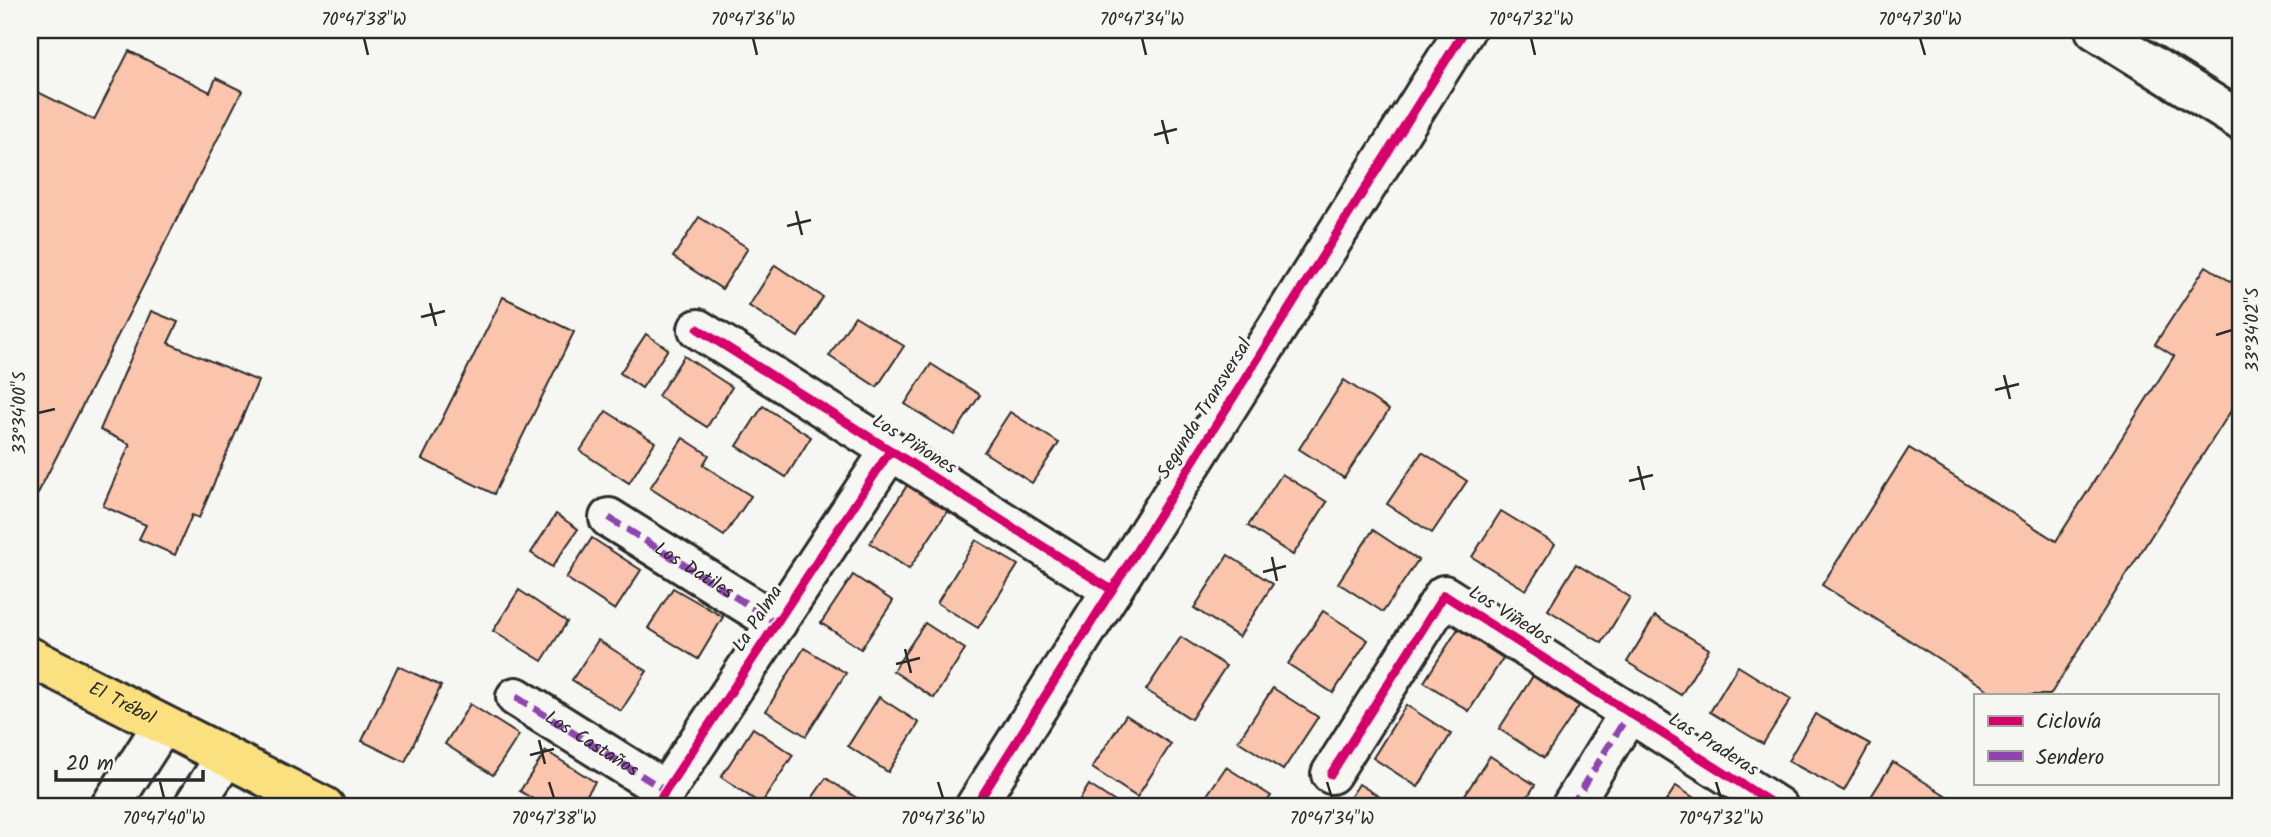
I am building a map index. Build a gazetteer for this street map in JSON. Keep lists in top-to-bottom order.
{
  "streets": {
    "main road": ["El Trébol"],
    "street": [
      "Segunda Transversal",
      "Los Piñones",
      "Los Datiles",
      "Los Viñedos",
      "La Palma",
      "Los Castaños",
      "Las Praderas"
    ]
  },
  "crossings": [
    ["Segunda Transversal", "Los Piñones"],
    ["Los Piñones", "La Palma"],
    ["Los Datiles", "La Palma"],
    ["Los Viñedos", "Las Praderas"],
    ["La Palma", "Los Castaños"]
  ],
  "legend": ["Ciclovía", "Sendero"],
  "scale_bar": "20 m",
  "coordinates": [
    "70°47'38\"W",
    "70°47'36\"W",
    "70°47'34\"W",
    "70°47'32\"W",
    "70°47'30\"W",
    "33°34'02\"S",
    "33°34'00\"S",
    "70°47'40\"W"
  ]
}
